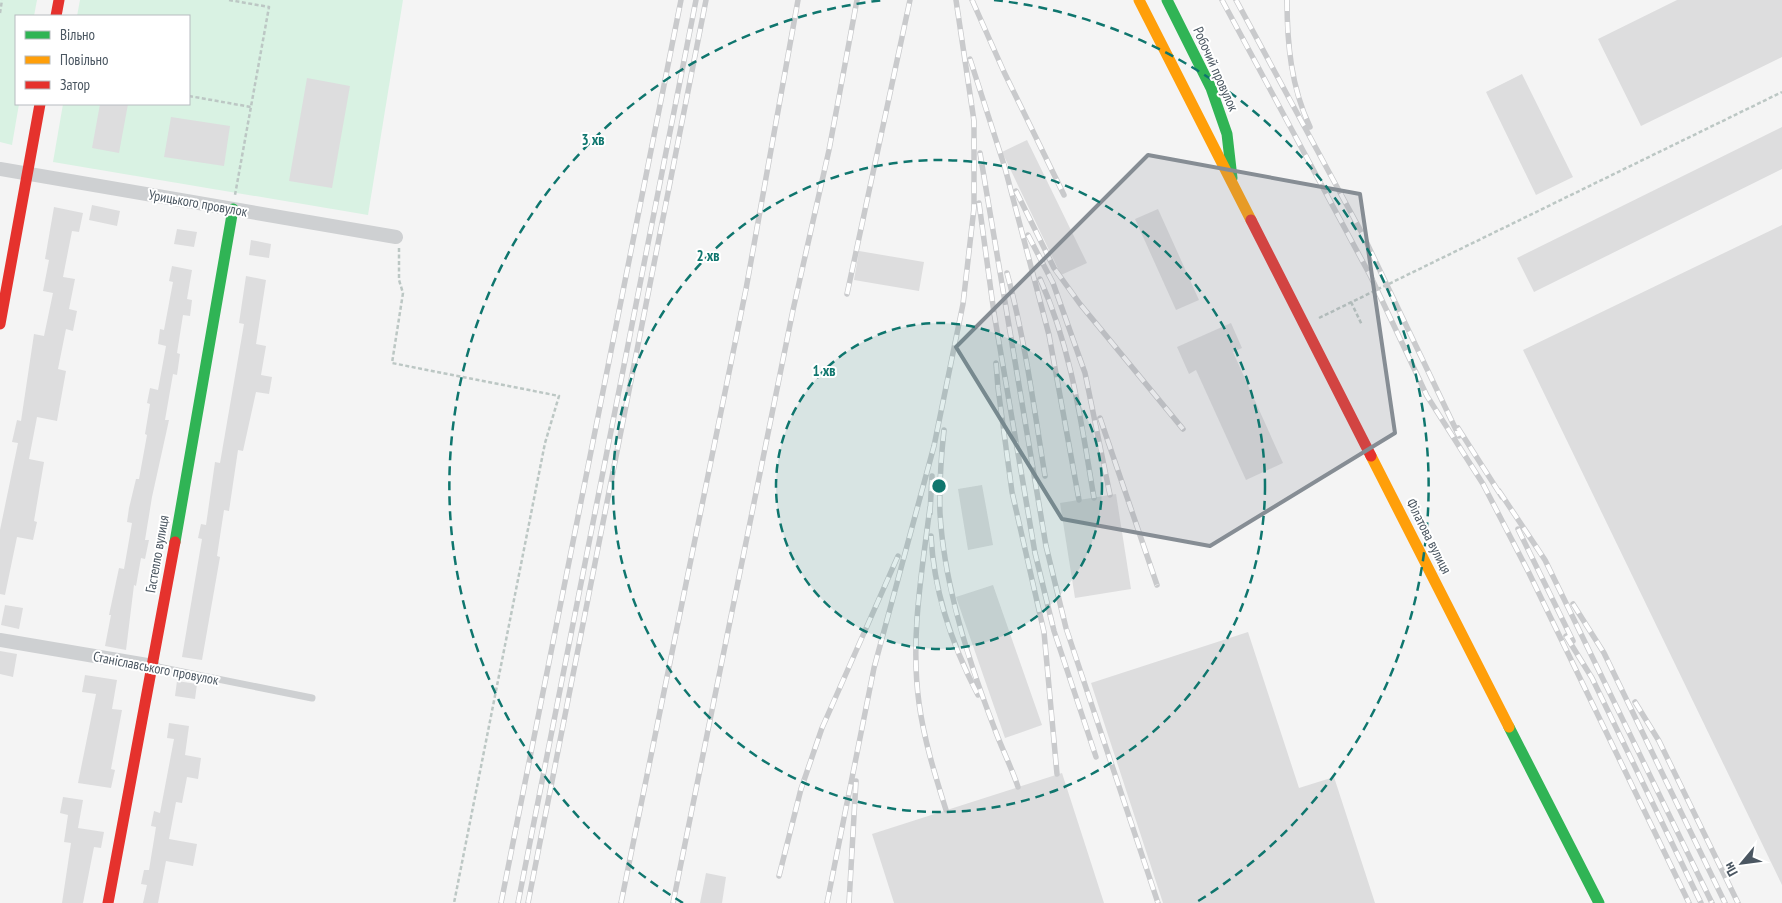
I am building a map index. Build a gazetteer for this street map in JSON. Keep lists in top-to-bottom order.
{
  "streets": {
    "street": [
      "Робочий провулок",
      "Урицького провулок",
      "Філатова вулиця",
      "Гастелло вулиця",
      "Станіславського провулок"
    ]
  },
  "crossings": [
    ["Робочий провулок", "Філатова вулиця"],
    ["Урицького провулок", "Гастелло вулиця"],
    ["Гастелло вулиця", "Станіславського провулок"]
  ],
  "legend": ["Вільно", "Повільно", "Затор"],
  "north": "bottom left",
  "rings": ["3 хв", "2 хв", "1 хв"]
}
